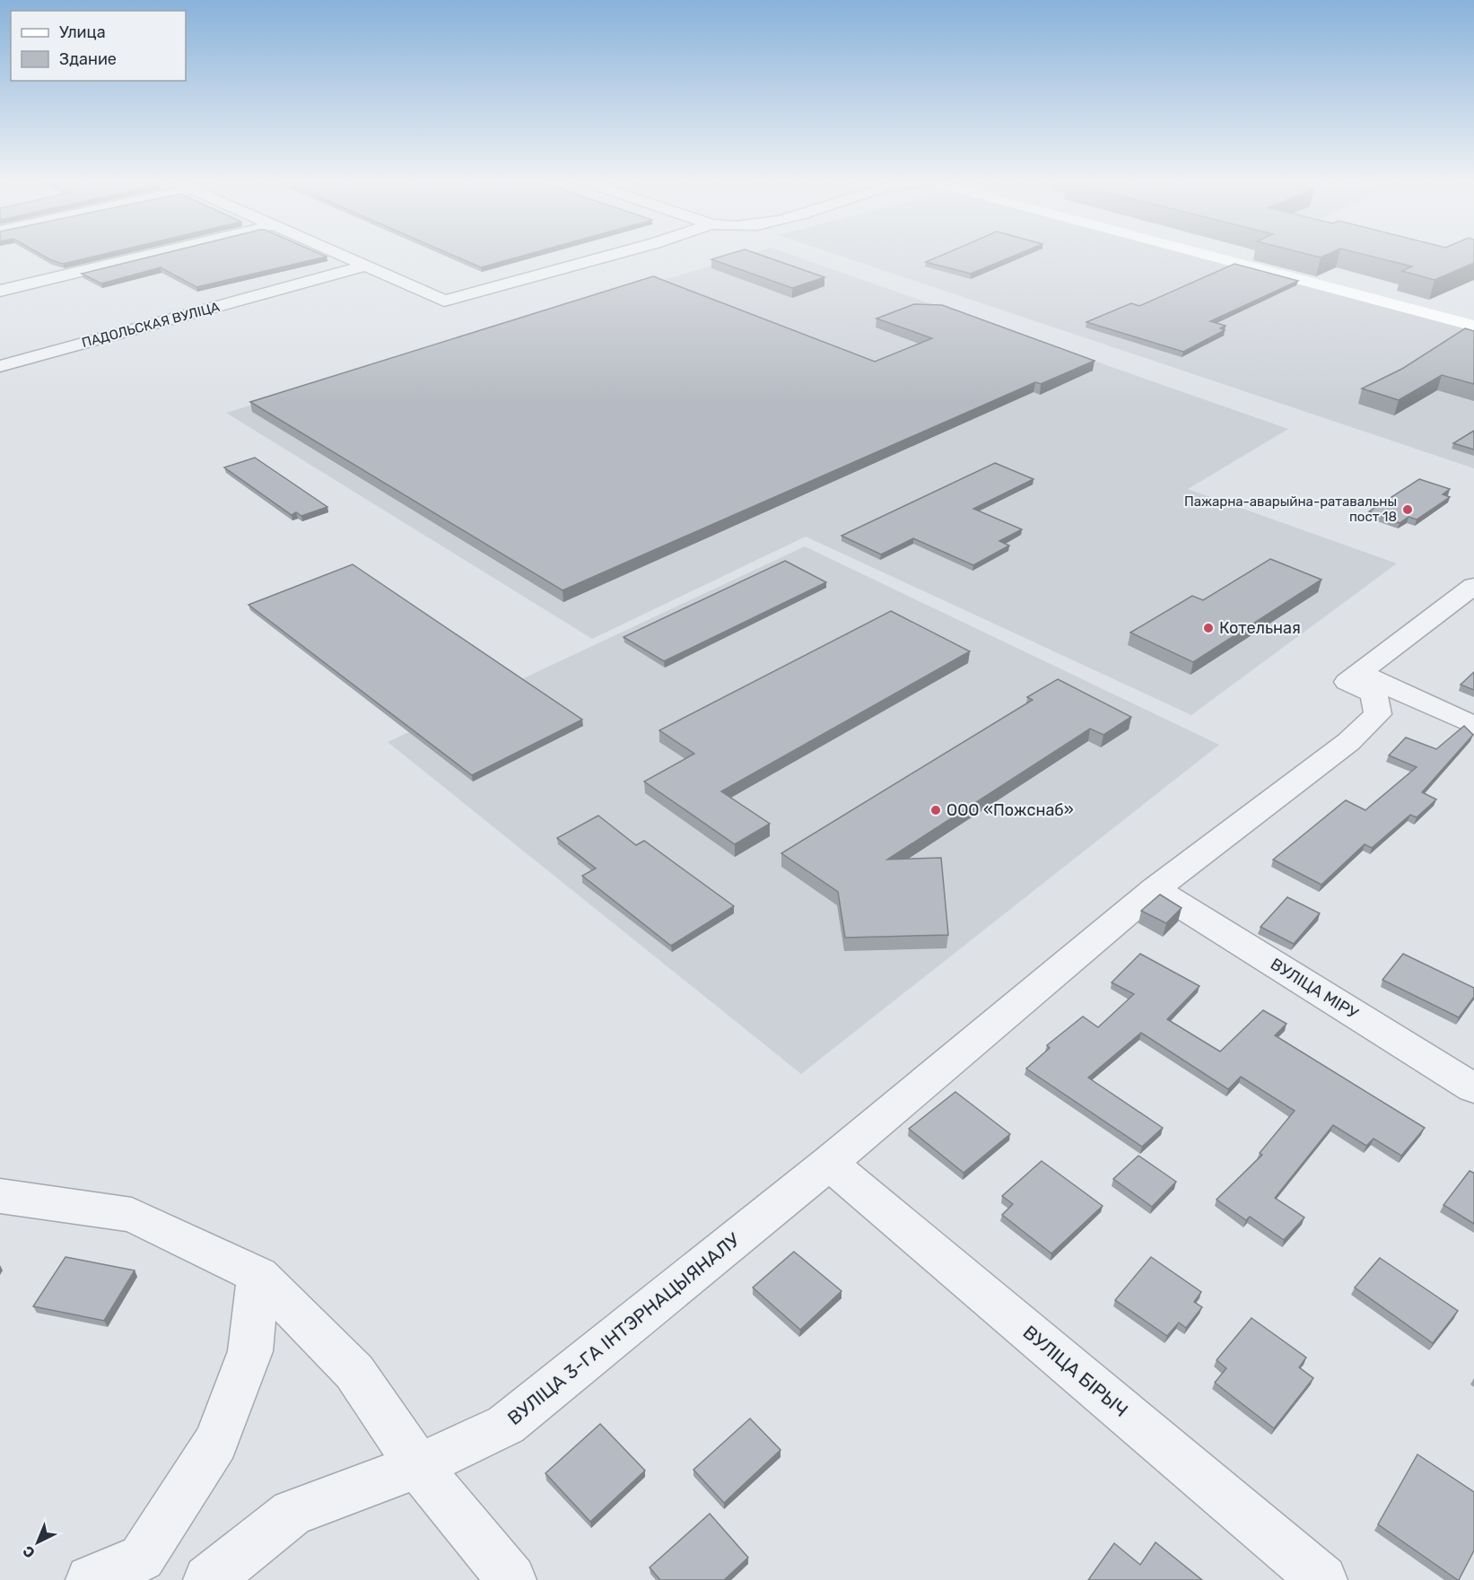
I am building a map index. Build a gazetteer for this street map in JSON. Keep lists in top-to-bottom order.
{
  "streets": {
    "street": [
      "ПАДОЛЬСКАЯ ВУЛІЦА",
      "ВУЛІЦА МІРУ",
      "ВУЛІЦА 3-ГА ІНТЭРНАЦЫЯНАЛУ",
      "ВУЛІЦА БІРЫЧ"
    ]
  },
  "crossings": [
    ["ВУЛІЦА МІРУ", "ВУЛІЦА 3-ГА ІНТЭРНАЦЫЯНАЛУ"],
    ["ВУЛІЦА 3-ГА ІНТЭРНАЦЫЯНАЛУ", "ВУЛІЦА БІРЫЧ"]
  ],
  "places": ["Пажарна-аварыйна-ратавальны пост 18", "Котельная", "ООО «Пожснаб»"],
  "legend": ["Улица", "Здание"],
  "north": "bottom left"
}
